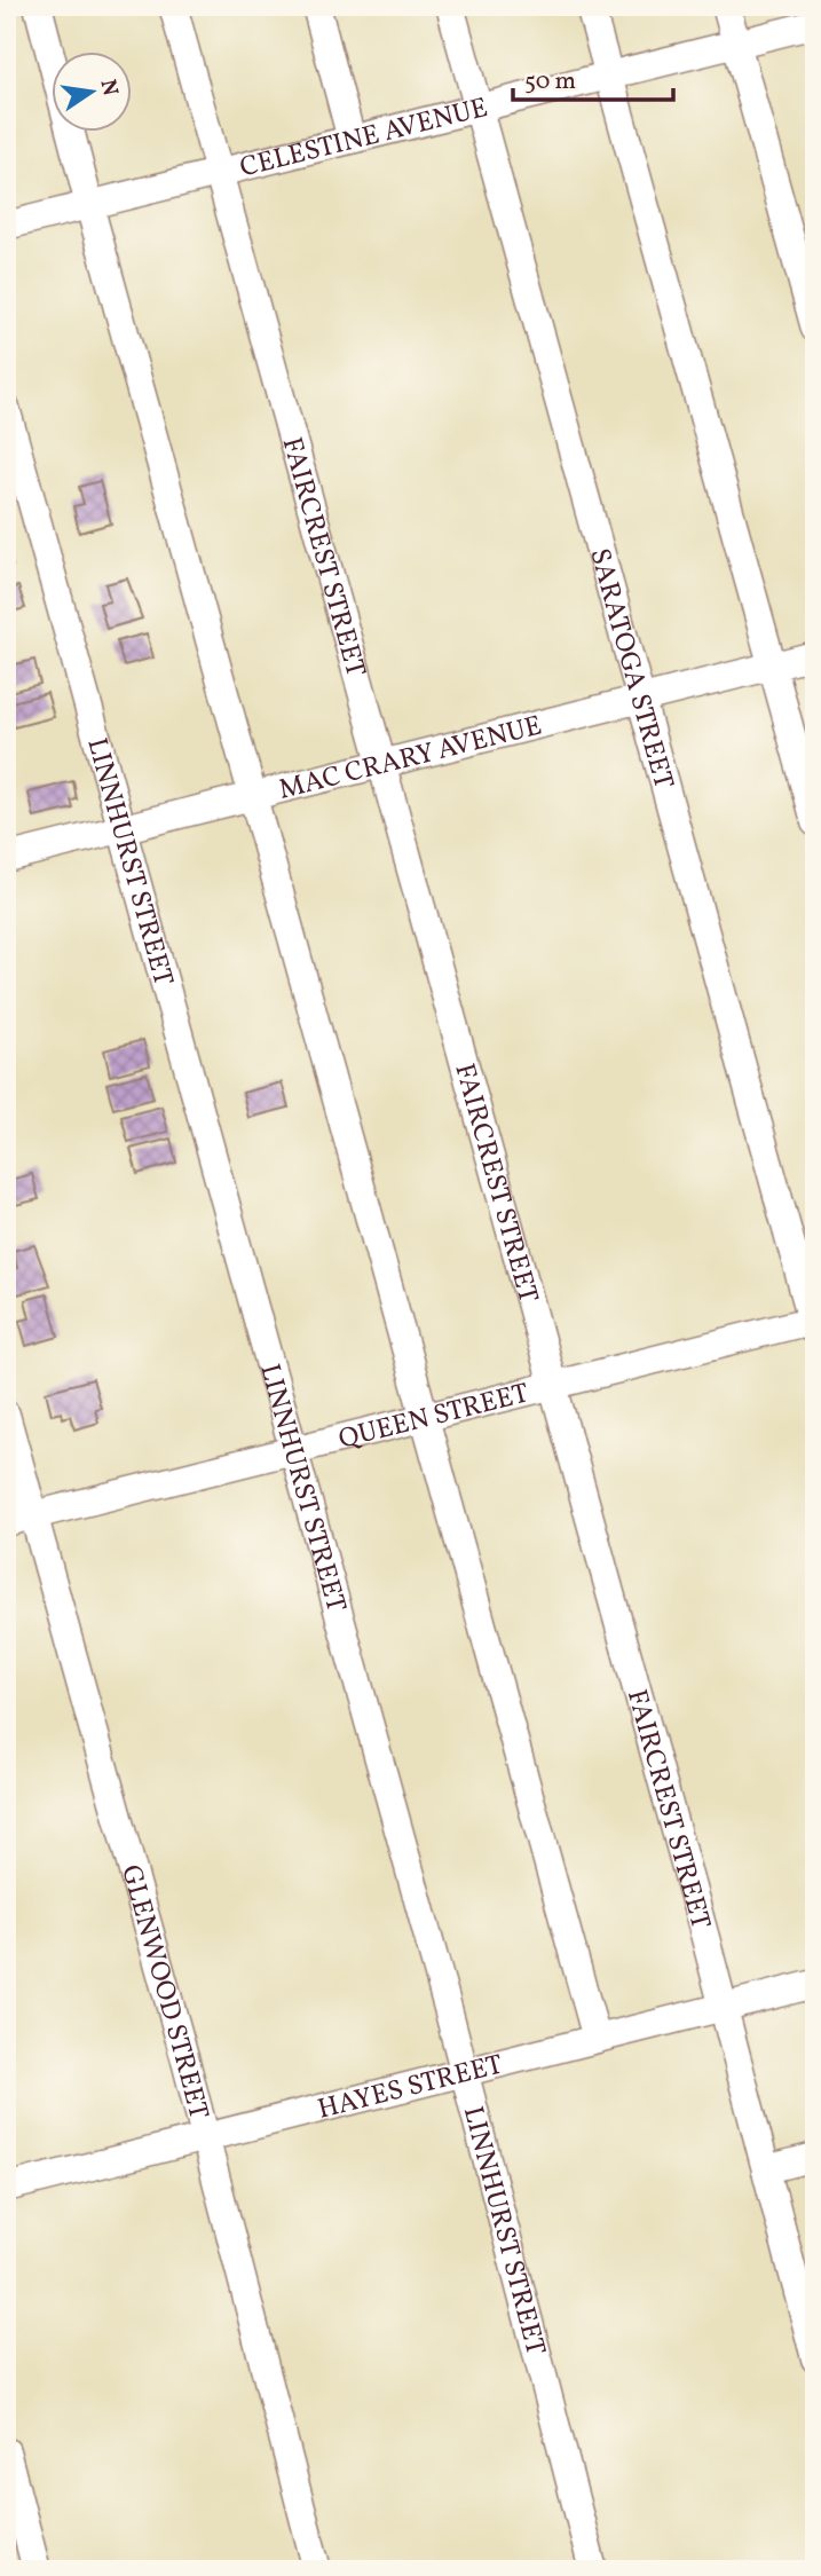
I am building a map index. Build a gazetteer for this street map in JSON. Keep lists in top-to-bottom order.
{
  "streets": {
    "street": [
      "CELESTINE AVENUE",
      "FAIRCREST STREET",
      "SARATOGA STREET",
      "MAC CRARY AVENUE",
      "LINNHURST STREET",
      "QUEEN STREET",
      "GLENWOOD STREET",
      "HAYES STREET"
    ]
  },
  "crossings": [
    ["CELESTINE AVENUE", "FAIRCREST STREET"],
    ["CELESTINE AVENUE", "SARATOGA STREET"],
    ["FAIRCREST STREET", "MAC CRARY AVENUE"],
    ["FAIRCREST STREET", "QUEEN STREET"],
    ["FAIRCREST STREET", "HAYES STREET"],
    ["SARATOGA STREET", "MAC CRARY AVENUE"],
    ["SARATOGA STREET", "QUEEN STREET"],
    ["MAC CRARY AVENUE", "LINNHURST STREET"],
    ["LINNHURST STREET", "QUEEN STREET"],
    ["LINNHURST STREET", "HAYES STREET"],
    ["QUEEN STREET", "GLENWOOD STREET"],
    ["GLENWOOD STREET", "HAYES STREET"]
  ],
  "scale_bar": "50 m",
  "north": "right"
}
